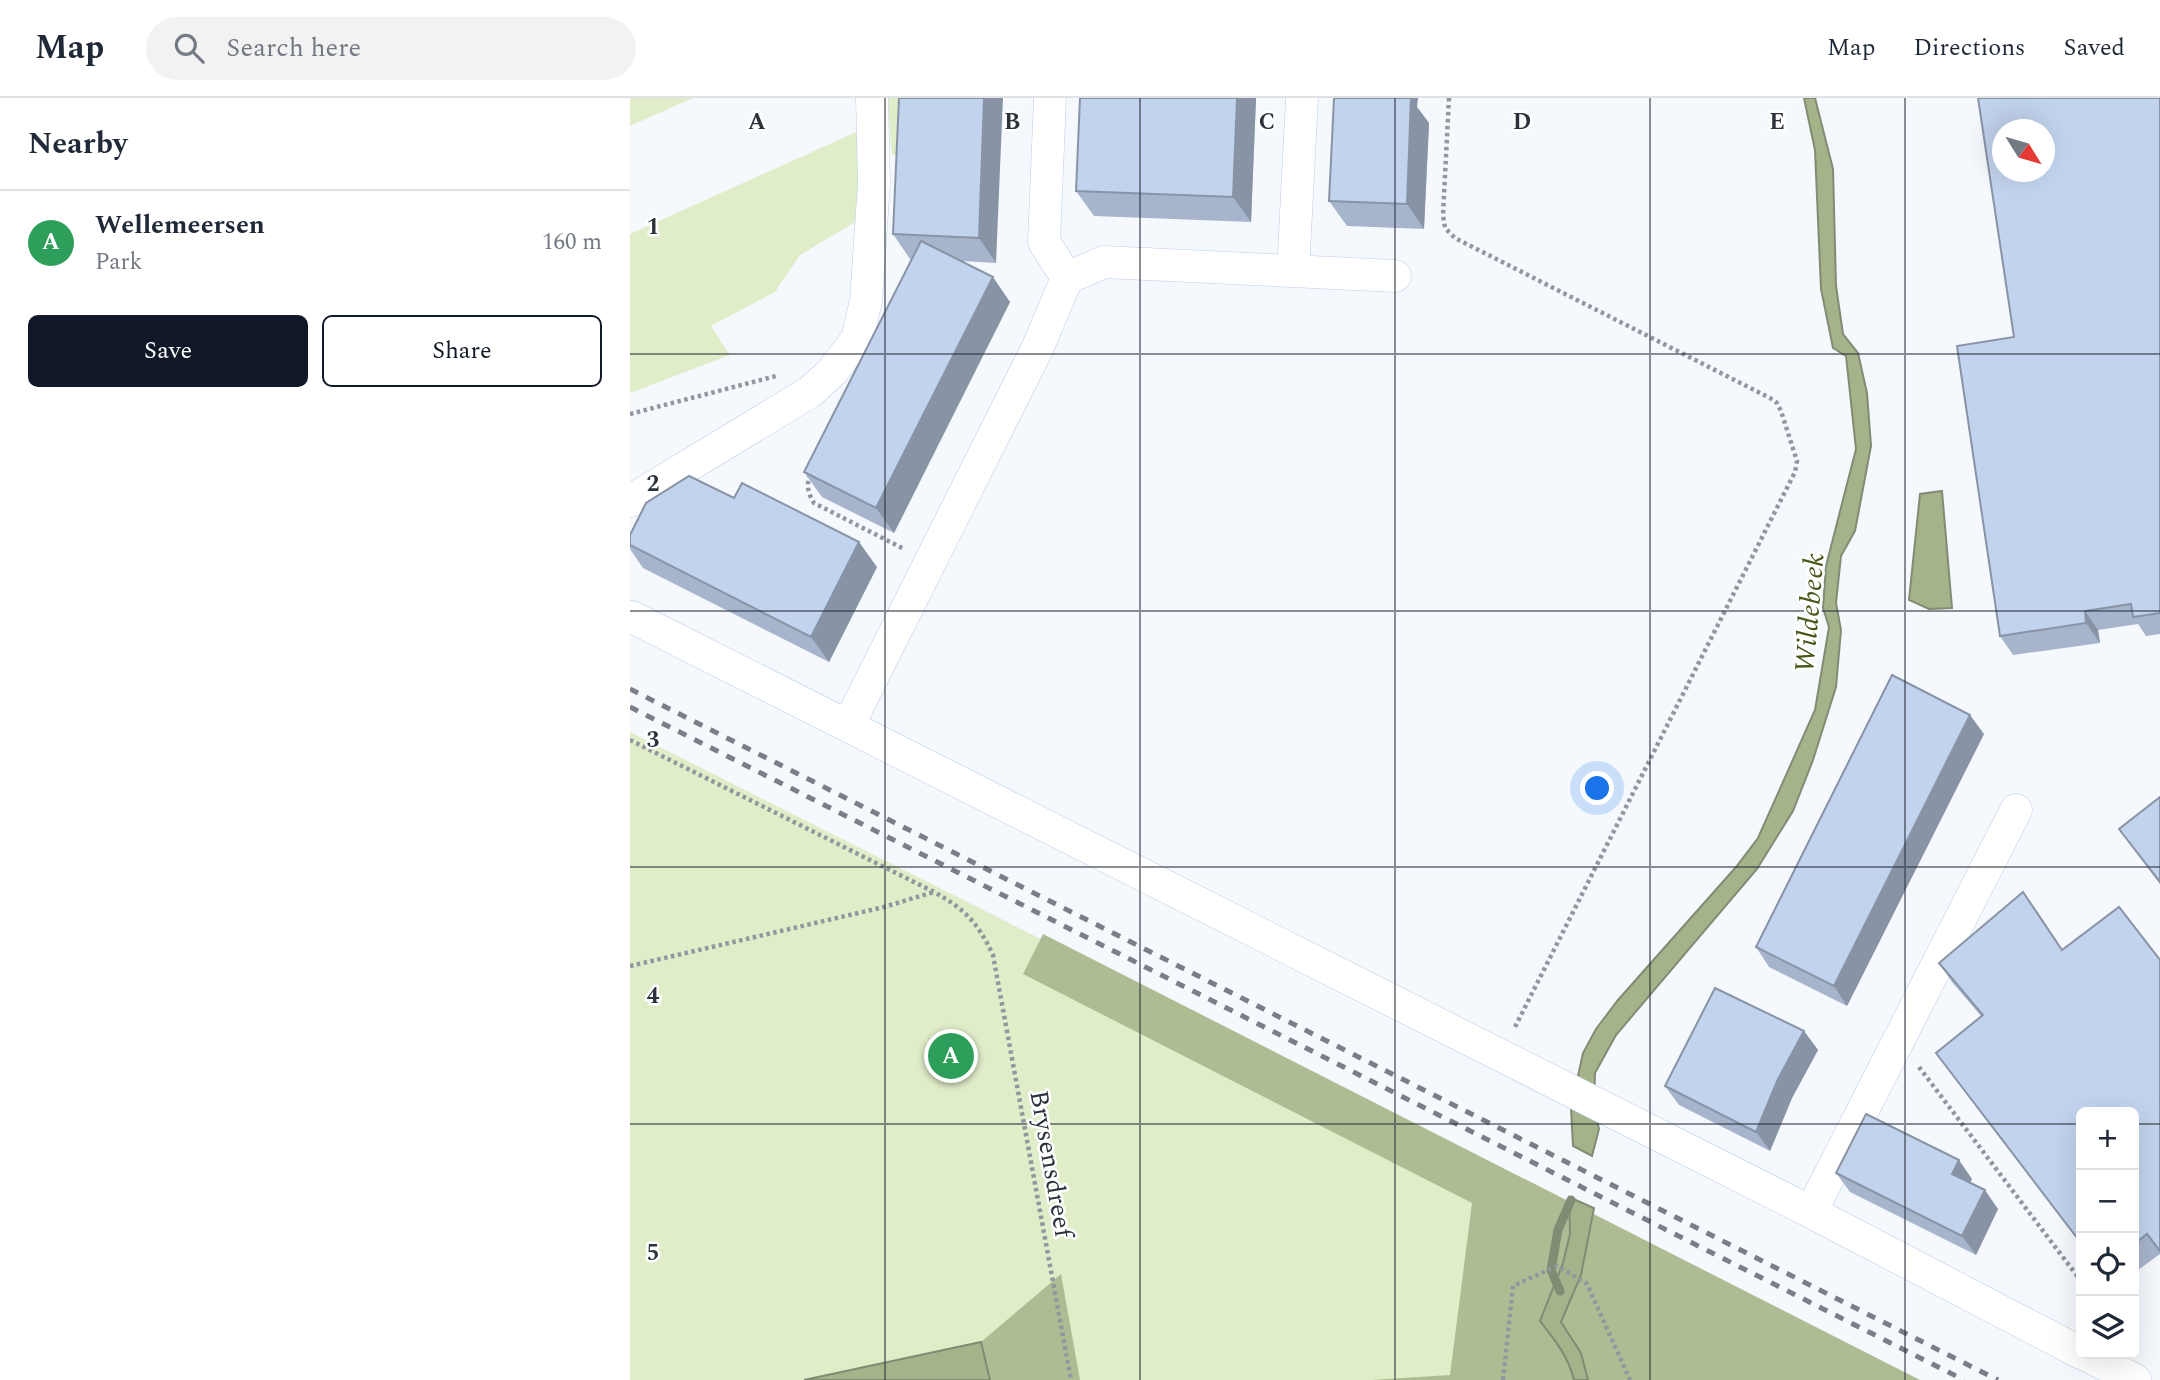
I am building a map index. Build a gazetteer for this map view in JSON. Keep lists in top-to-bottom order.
{
  "streets": {
    "path": ["Brysensdreef"]
  },
  "water": ["Wildebeek"],
  "north": "bottom right",
  "page": {
    "header": "Map",
    "search": "Search here",
    "nav": ["Map", "Directions", "Saved"],
    "heading": "Nearby",
    "list": [
      {
        "mark": "A",
        "name": "Wellemeersen",
        "note": "Park",
        "value": "160 m"
      }
    ],
    "buttons": ["Save", "Share"],
    "pins": "A",
    "map_buttons": ["+", "−"]
  },
  "grid": {
    "columns": [
      "A",
      "B",
      "C",
      "D",
      "E"
    ],
    "rows": [
      "1",
      "2",
      "3",
      "4",
      "5"
    ]
  }
}
